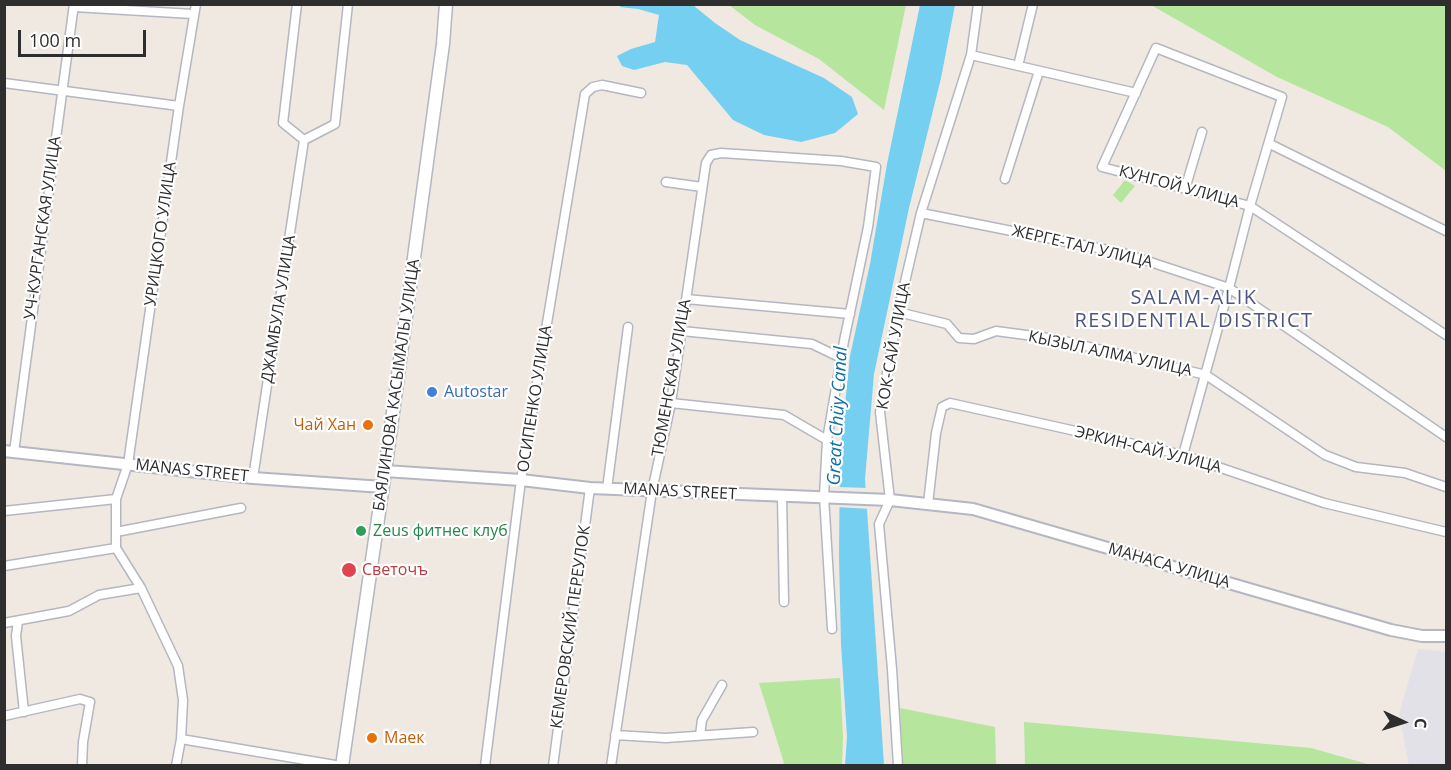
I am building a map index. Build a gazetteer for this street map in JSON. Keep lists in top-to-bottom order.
{
  "streets": {
    "main road": ["БАЯЛИНОВА КАСЫМАЛЫ УЛИЦА"],
    "street": [
      "КУНГОЙ УЛИЦА",
      "УЧ-КУРГАНСКАЯ УЛИЦА",
      "УРИЦКОГО УЛИЦА",
      "ЖЕРГЕ-ТАЛ УЛИЦА",
      "ДЖАМБУЛА УЛИЦА",
      "КОК-САЙ УЛИЦА",
      "КЫЗЫЛ АЛМА УЛИЦА",
      "ТЮМЕНСКАЯ УЛИЦА",
      "ОСИПЕНКО УЛИЦА",
      "ЭРКИН-САЙ УЛИЦА",
      "MANAS STREET",
      "МАНАСА УЛИЦА",
      "КЕМЕРОВСКИЙ ПЕРЕУЛОК"
    ]
  },
  "crossings": [
    ["УРИЦКОГО УЛИЦА", "MANAS STREET"],
    ["ЖЕРГЕ-ТАЛ УЛИЦА", "КОК-САЙ УЛИЦА"],
    ["ДЖАМБУЛА УЛИЦА", "MANAS STREET"],
    ["КОК-САЙ УЛИЦА", "КЫЗЫЛ АЛМА УЛИЦА"],
    ["КОК-САЙ УЛИЦА", "МАНАСА УЛИЦА"],
    ["ТЮМЕНСКАЯ УЛИЦА", "MANAS STREET"],
    ["БАЯЛИНОВА КАСЫМАЛЫ УЛИЦА", "MANAS STREET"],
    ["ОСИПЕНКО УЛИЦА", "MANAS STREET"],
    ["ЭРКИН-САЙ УЛИЦА", "МАНАСА УЛИЦА"],
    ["MANAS STREET", "МАНАСА УЛИЦА"],
    ["MANAS STREET", "КЕМЕРОВСКИЙ ПЕРЕУЛОК"]
  ],
  "districts": ["SALAM-ALIK RESIDENTIAL DISTRICT"],
  "water": ["Great Chüy Canal"],
  "places": [
    "Autostar",
    "Чай Хан",
    "Zeus фитнес клуб",
    "Светочъ",
    "Маек"
  ],
  "scale_bar": "100 m",
  "north": "right"
}
